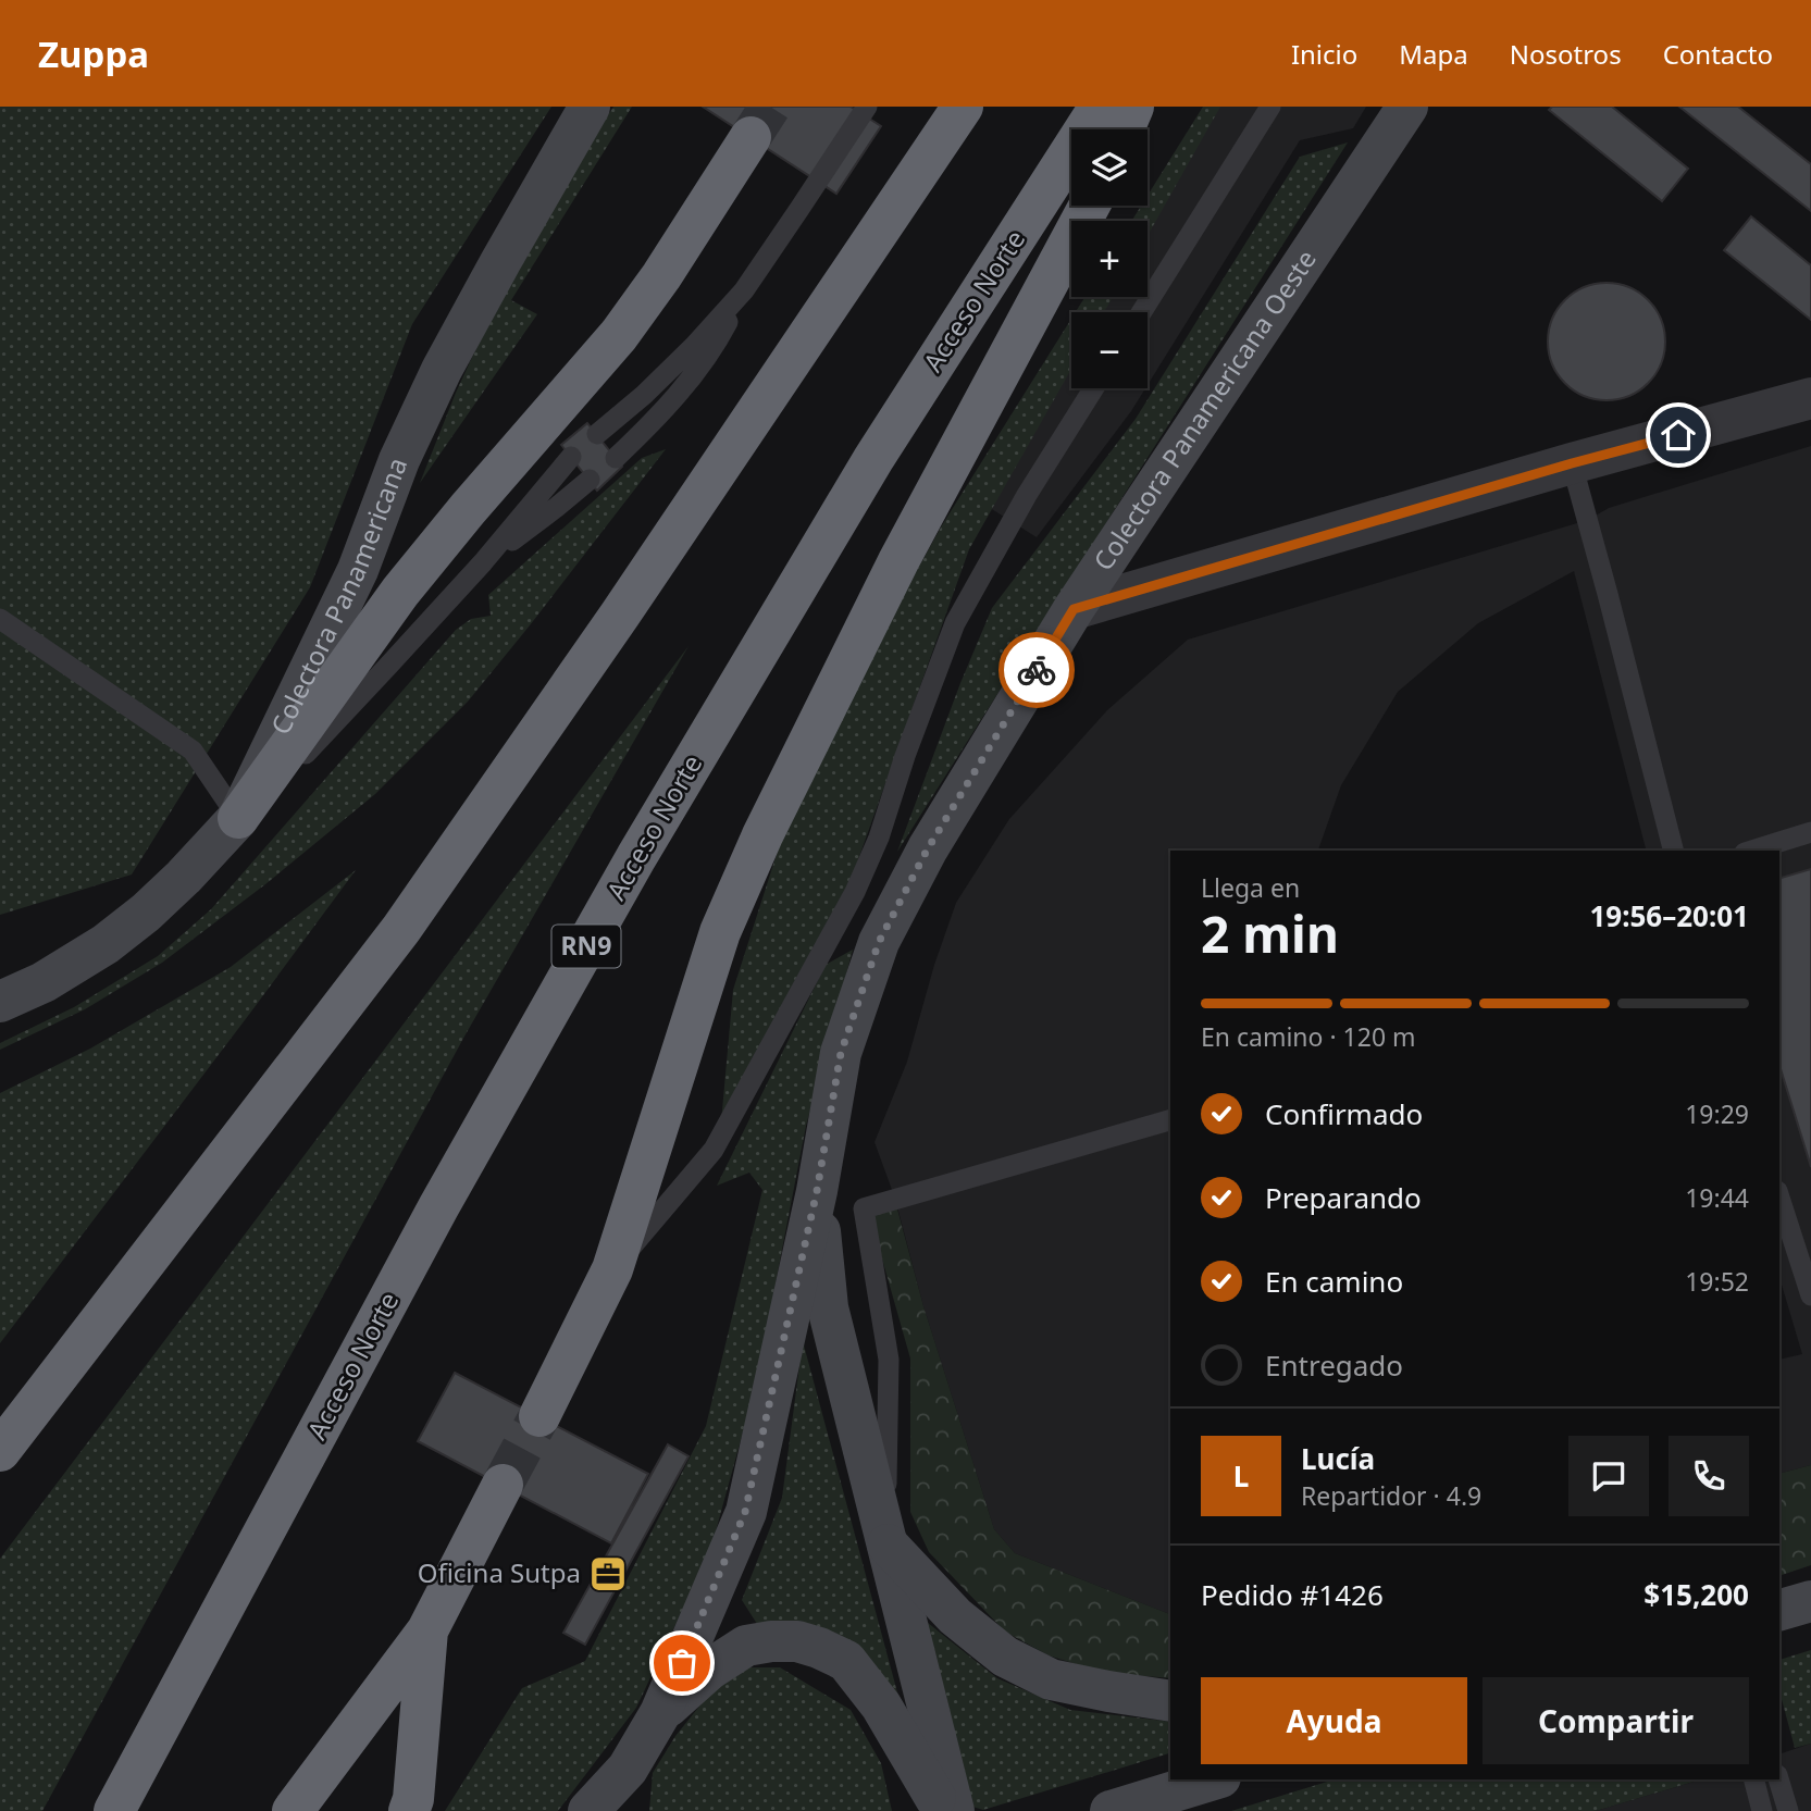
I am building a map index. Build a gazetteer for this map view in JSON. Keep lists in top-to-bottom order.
{
  "streets": {
    "highway": ["Acceso Norte", "RN9"],
    "street": ["Colectora Panamericana Oeste", "Colectora Panamericana"]
  },
  "places": {
    "office": ["Oficina Sutpa"]
  },
  "page": {
    "header": "Zuppa",
    "nav": [
      "Inicio",
      "Mapa",
      "Nosotros",
      "Contacto"
    ],
    "map_buttons": ["+", "−"],
    "heading": ["2 min", "Llega en", "19:56–20:01"],
    "panel": [
      "Lucía",
      "Repartidor · 4.9",
      "Pedido #1426",
      "$15,200"
    ],
    "bar": "En camino · 120 m",
    "list": [
      ["Confirmado", "19:29"],
      ["Preparando", "19:44"],
      ["En camino", "19:52"],
      "Entregado"
    ],
    "round": "L",
    "buttons": ["Ayuda", "Compartir"]
  }
}
